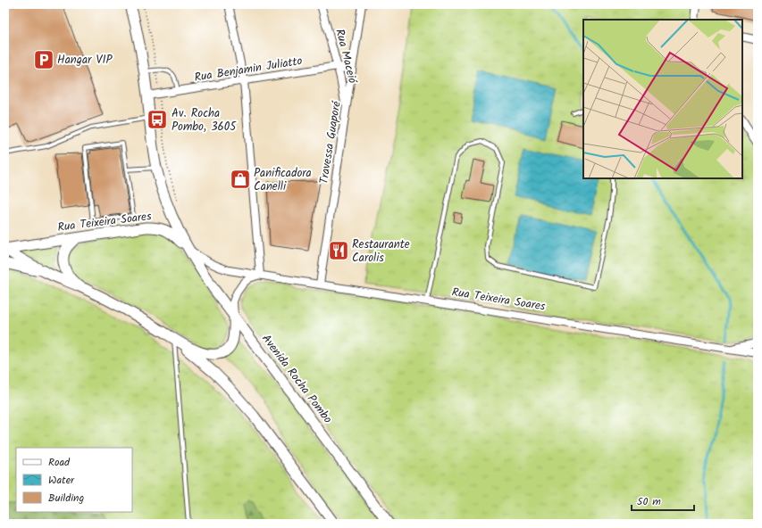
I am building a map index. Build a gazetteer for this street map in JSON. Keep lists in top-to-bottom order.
{
  "streets": {
    "main road": ["Rua Teixeira Soares", "Avenida Rocha Pombo"],
    "street": ["Rua Maceió", "Rua Benjamin Juliatto", "Travessa Guaporé"]
  },
  "crossings": [
    ["Rua Maceió", "Rua Benjamin Juliatto"],
    ["Rua Maceió", "Travessa Guaporé"],
    ["Rua Benjamin Juliatto", "Travessa Guaporé"],
    ["Travessa Guaporé", "Rua Teixeira Soares"],
    ["Rua Teixeira Soares", "Avenida Rocha Pombo"]
  ],
  "places": {
    "parking": ["Hangar VIP"],
    "bus stop": ["Av. Rocha Pombo, 3605"],
    "shop": ["Panificadora Canelli"],
    "restaurant": ["Restaurante Carolis"]
  },
  "legend": ["Road", "Water", "Building"],
  "scale_bar": "50 m"
}
